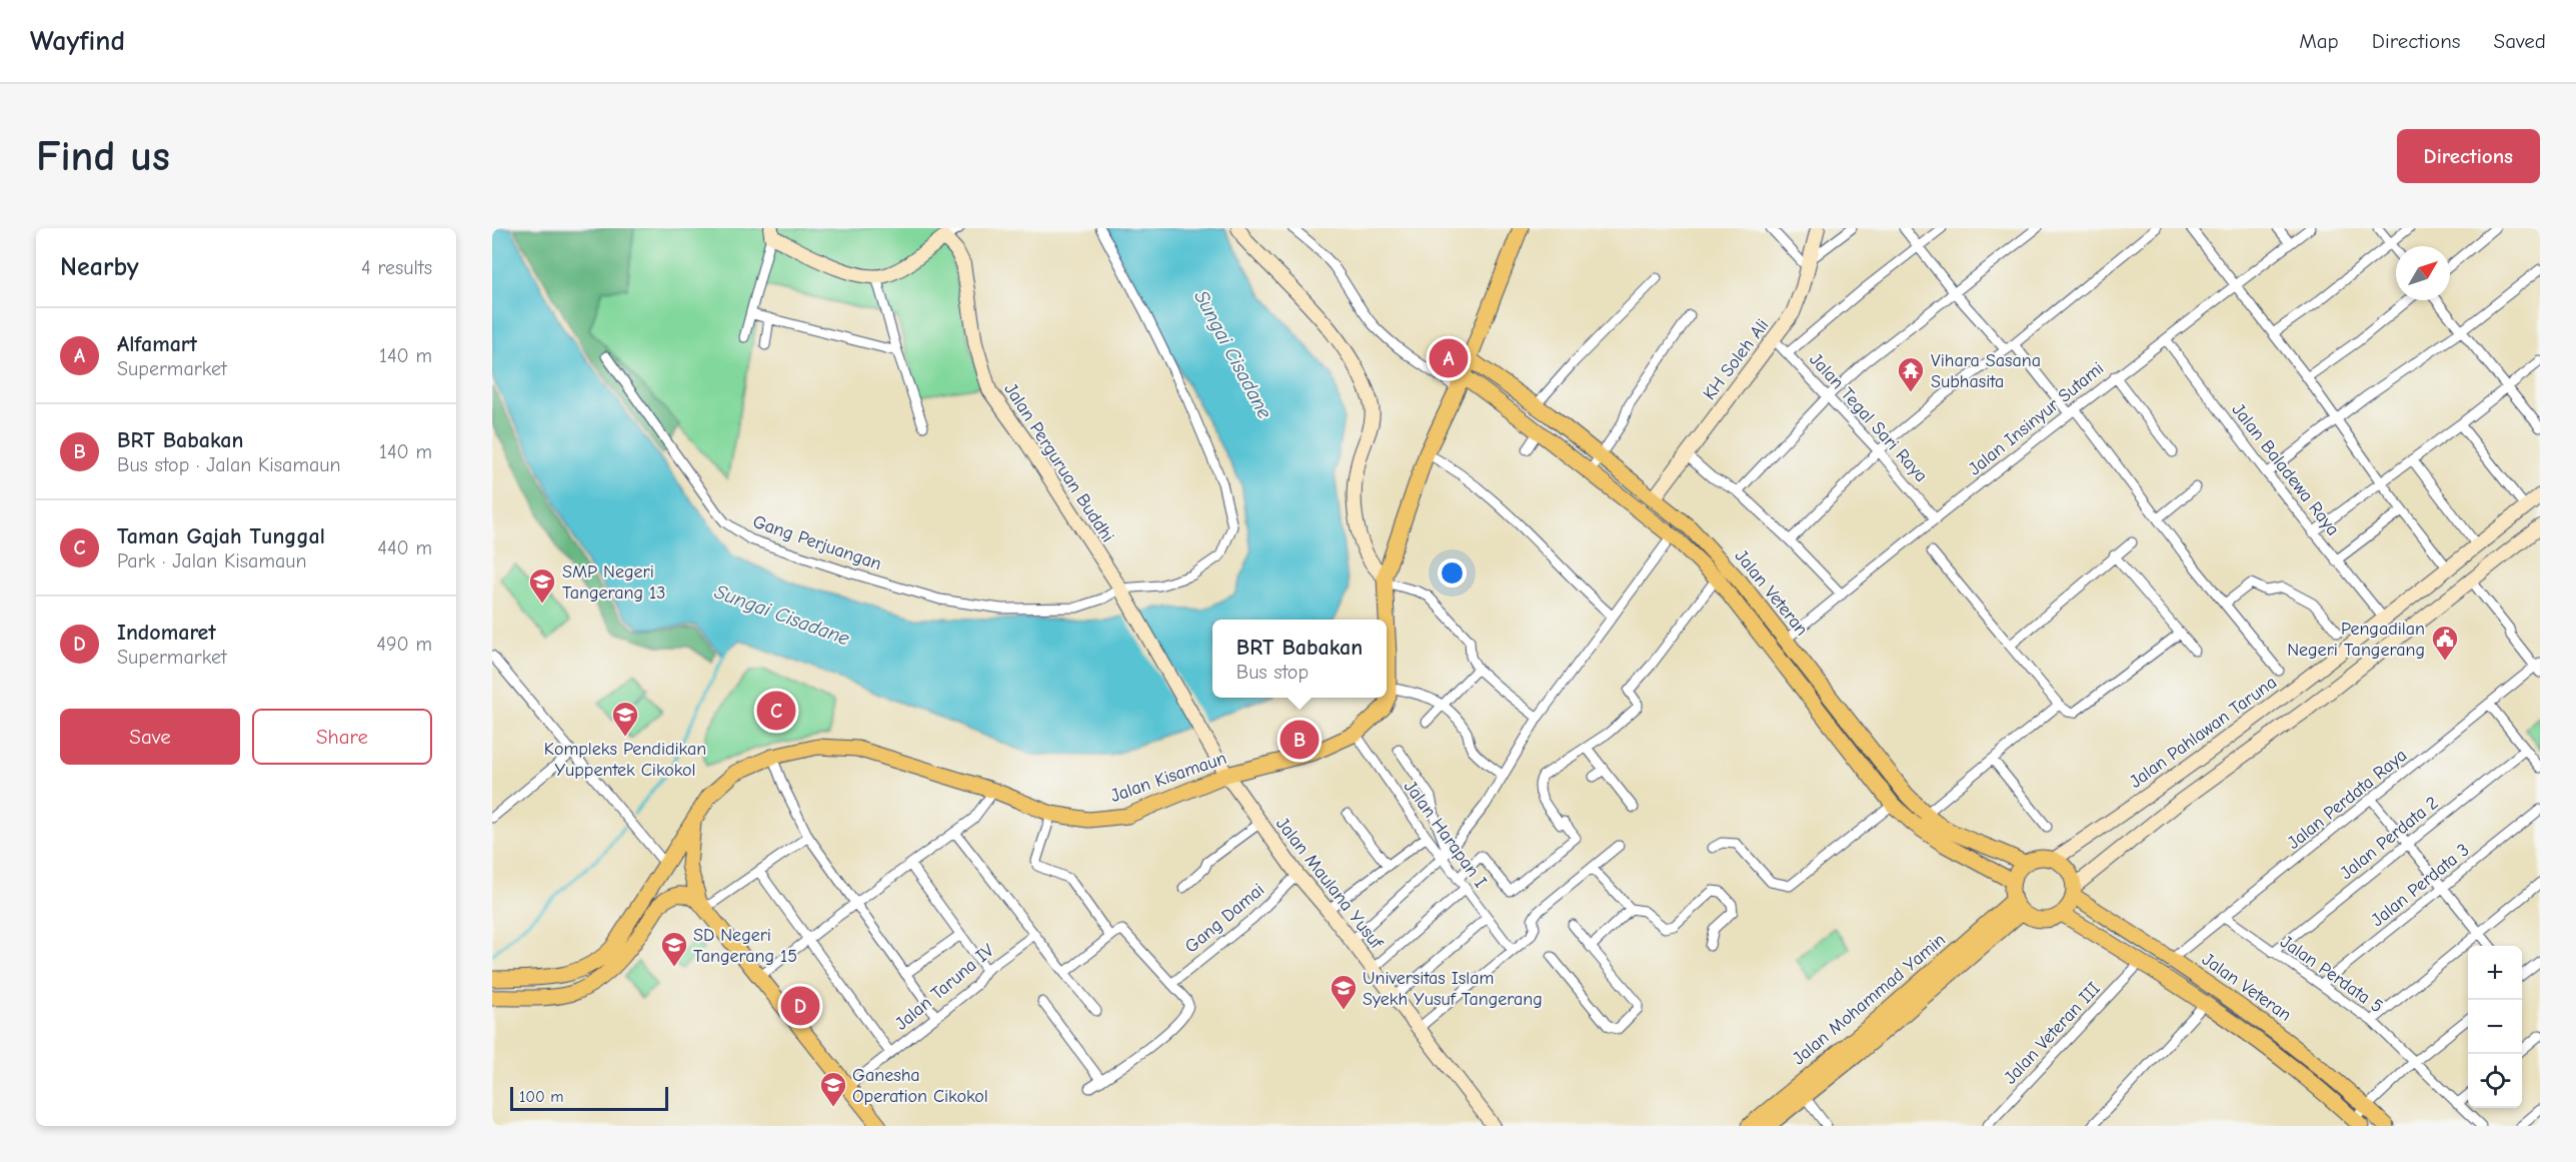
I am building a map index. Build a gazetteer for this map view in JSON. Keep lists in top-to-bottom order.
{
  "streets": {
    "main road": ["Jalan Veteran", "Jalan Kisamaun", "Jalan Mohammad Yamin"],
    "street": [
      "KH Soleh Ali",
      "Jalan Tegal Sari Raya",
      "Jalan Insinyur Sutami",
      "Jalan Perguruan Buddhi",
      "Jalan Baladewa Raya",
      "Gang Perjuangan",
      "Jalan Pahlawan Taruna",
      "Jalan Perdata Raya",
      "Jalan Harapan I",
      "Jalan Perdata 2",
      "Jalan Maulana Yusuf",
      "Jalan Perdata 3",
      "Gang Damai",
      "Jalan Perdata 5",
      "Jalan Taruna IV",
      "Jalan Veteran III"
    ]
  },
  "crossings": [
    ["KH Soleh Ali", "Jalan Tegal Sari Raya"],
    ["KH Soleh Ali", "Jalan Veteran"],
    ["Jalan Tegal Sari Raya", "Jalan Insinyur Sutami"],
    ["Jalan Insinyur Sutami", "Jalan Baladewa Raya"],
    ["Jalan Insinyur Sutami", "Jalan Veteran"],
    ["Jalan Perguruan Buddhi", "Gang Perjuangan"],
    ["Jalan Perguruan Buddhi", "Jalan Kisamaun"],
    ["Jalan Perguruan Buddhi", "Jalan Maulana Yusuf"],
    ["Jalan Baladewa Raya", "Jalan Pahlawan Taruna"],
    ["Jalan Veteran", "Jalan Pahlawan Taruna"],
    ["Jalan Veteran", "Jalan Kisamaun"],
    ["Jalan Veteran", "Jalan Perdata Raya"],
    ["Jalan Veteran", "Jalan Mohammad Yamin"],
    ["Jalan Veteran", "Jalan Veteran III"],
    ["Jalan Pahlawan Taruna", "Jalan Mohammad Yamin"],
    ["Jalan Kisamaun", "Jalan Harapan I"],
    ["Jalan Kisamaun", "Jalan Maulana Yusuf"],
    ["Jalan Perdata Raya", "Jalan Perdata 5"],
    ["Jalan Perdata 2", "Jalan Perdata 5"],
    ["Jalan Maulana Yusuf", "Gang Damai"],
    ["Jalan Perdata 3", "Jalan Perdata 5"]
  ],
  "water": ["Sungai Cisadane"],
  "places": {
    "temple": ["Vihara Sasana Subhasita"],
    "school or university": [
      "SMP Negeri Tangerang 13",
      "Kompleks Pendidikan Yuppentek Cikokol",
      "SD Negeri Tangerang 15",
      "Universitas Islam Syekh Yusuf Tangerang",
      "Ganesha Operation Cikokol"
    ],
    "public building": ["Pengadilan Negeri Tangerang"]
  },
  "scale_bar": "100 m",
  "north": "top right",
  "page": {
    "header": "Wayfind",
    "nav": ["Map", "Directions", "Saved"],
    "buttons": [
      "Directions",
      ["Save", "Share"]
    ],
    "title": "Find us",
    "heading": ["Nearby", "4 results"],
    "list": [
      {
        "mark": "A",
        "name": "Alfamart",
        "note": "Supermarket",
        "value": "140 m"
      },
      {
        "mark": "B",
        "name": "BRT Babakan",
        "note": "Bus stop · Jalan Kisamaun",
        "value": "140 m"
      },
      {
        "mark": "C",
        "name": "Taman Gajah Tunggal",
        "note": "Park · Jalan Kisamaun",
        "value": "440 m"
      },
      {
        "mark": "D",
        "name": "Indomaret",
        "note": "Supermarket",
        "value": "490 m"
      }
    ],
    "pins": [
      "A",
      "C",
      "B",
      "D"
    ],
    "popup": ["BRT Babakan", "Bus stop"],
    "map_buttons": ["+", "−"],
    "scale": "100 m"
  }
}
